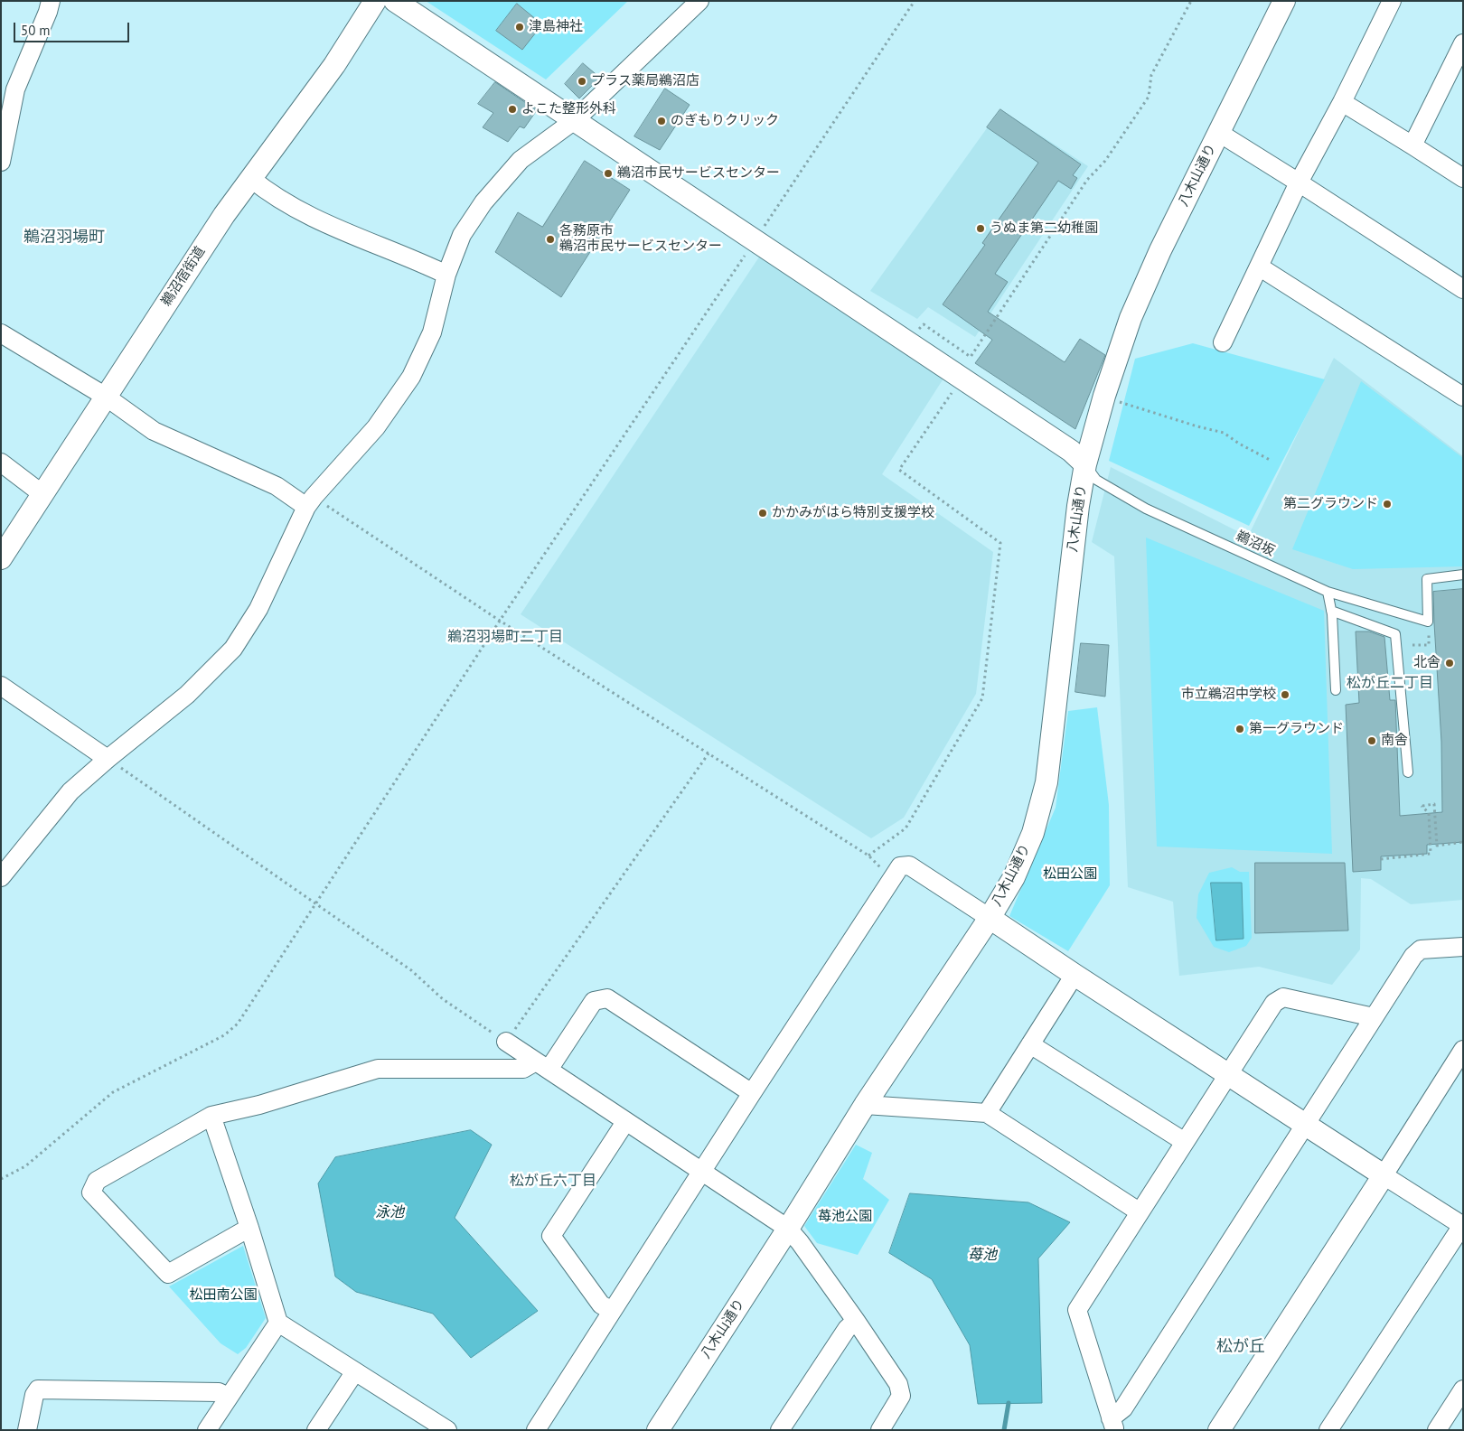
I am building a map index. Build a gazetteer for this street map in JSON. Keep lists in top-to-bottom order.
{
  "streets": {
    "street": ["八木山通り", "鵜沼宿街道"],
    "lane": ["鵜沼坂"]
  },
  "crossings": [
    ["八木山通り", "鵜沼坂"]
  ],
  "districts": [
    "鵜沼羽場町",
    "鵜沼羽場町二丁目",
    "松が丘二丁目",
    "松が丘六丁目",
    "松が丘"
  ],
  "water": ["泳池", "苺池"],
  "parks": ["松田公園", "苺池公園", "松田南公園"],
  "places": [
    "津島神社",
    "プラス薬局鵜沼店",
    "よこた整形外科",
    "のぎもりクリック",
    "鵜沼市民サービスセンター",
    "うぬま第二幼稚園",
    "各務原市 鵜沼市民サービスセンター",
    "第二グラウンド",
    "かかみがはら特別支援学校",
    "北舎",
    "市立鵜沼中学校",
    "第一グラウンド",
    "南舎"
  ],
  "scale_bar": "50 m"
}
